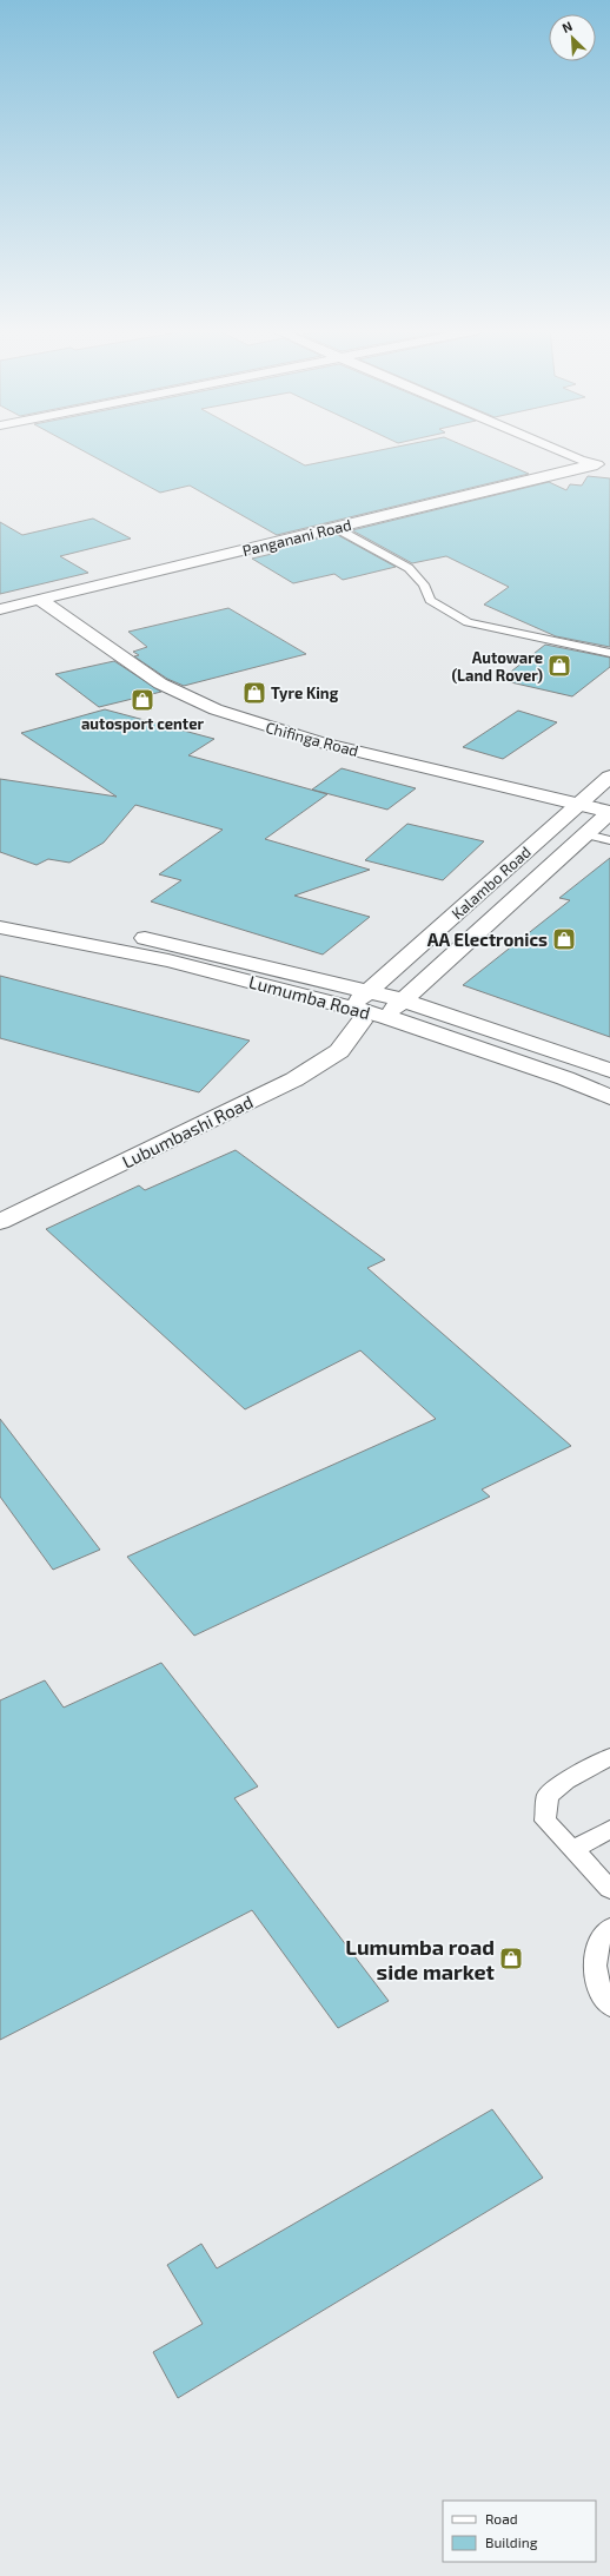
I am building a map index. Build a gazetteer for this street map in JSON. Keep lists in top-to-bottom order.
{
  "streets": {
    "street": [
      "Panganani Road",
      "Chifinga Road",
      "Kalambo Road",
      "Lumumba Road",
      "Lubumbashi Road"
    ]
  },
  "crossings": [
    ["Panganani Road", "Chifinga Road"],
    ["Chifinga Road", "Kalambo Road"],
    ["Kalambo Road", "Lumumba Road"],
    ["Kalambo Road", "Lubumbashi Road"],
    ["Lumumba Road", "Lubumbashi Road"]
  ],
  "places": {
    "shop": [
      "Autoware (Land Rover)",
      "Tyre King",
      "autosport center",
      "AA Electronics",
      "Lumumba road side market"
    ]
  },
  "legend": ["Road", "Building"],
  "north": "top left"
}
